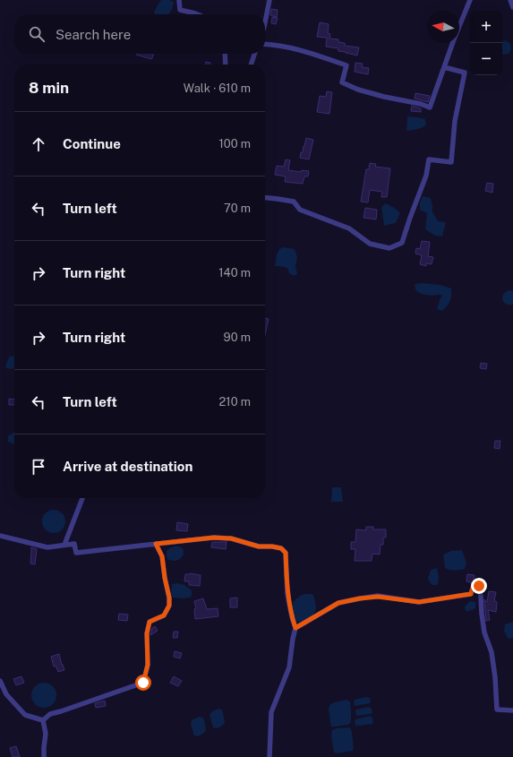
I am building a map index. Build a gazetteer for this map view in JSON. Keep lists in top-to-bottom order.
{
  "north": "left",
  "page": {
    "map_buttons": ["+", "−"],
    "search": "Search here",
    "heading": ["8 min", "Walk · 610 m"],
    "list": [
      ["Continue", "100 m"],
      ["Turn left", "70 m"],
      ["Turn right", "140 m"],
      ["Turn right", "90 m"],
      ["Turn left", "210 m"],
      "Arrive at destination"
    ]
  }
}
